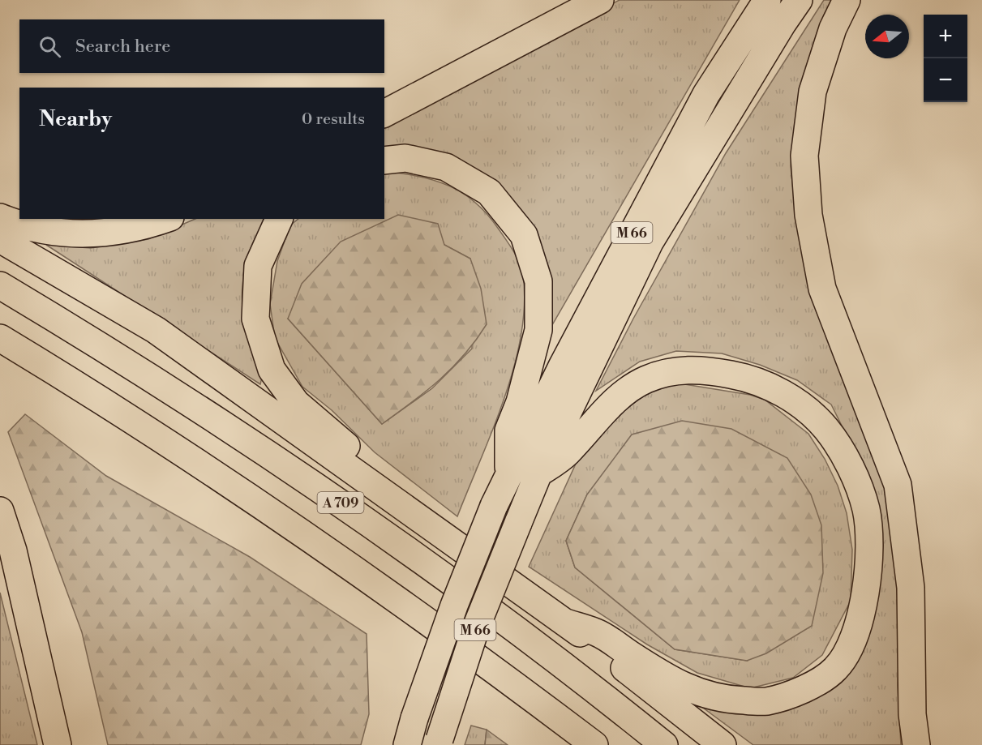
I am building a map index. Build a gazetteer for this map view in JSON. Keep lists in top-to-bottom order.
{
  "streets": {
    "highway": ["M 66", "A 709"]
  },
  "north": "left",
  "page": {
    "map_buttons": ["+", "−"],
    "search": "Search here",
    "heading": ["Nearby", "0 results"]
  }
}
